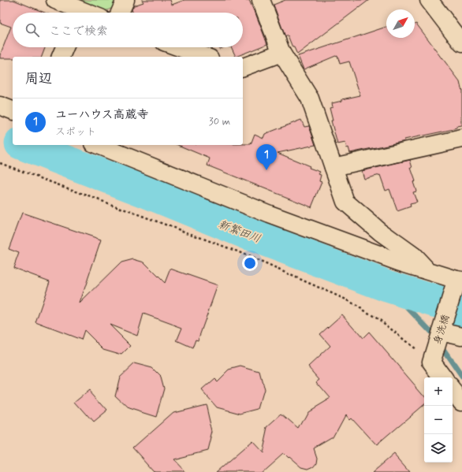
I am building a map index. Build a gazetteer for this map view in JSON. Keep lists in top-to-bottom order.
{
  "streets": {
    "street": ["身洗橋"]
  },
  "water": ["新繁田川"],
  "north": "top right",
  "page": {
    "search": "ここで検索",
    "heading": "周辺",
    "list": [
      {
        "mark": "1",
        "name": "ユーハウス高蔵寺",
        "note": "スポット",
        "value": "30 m"
      }
    ],
    "pins": "1",
    "map_buttons": ["+", "−"]
  }
}
